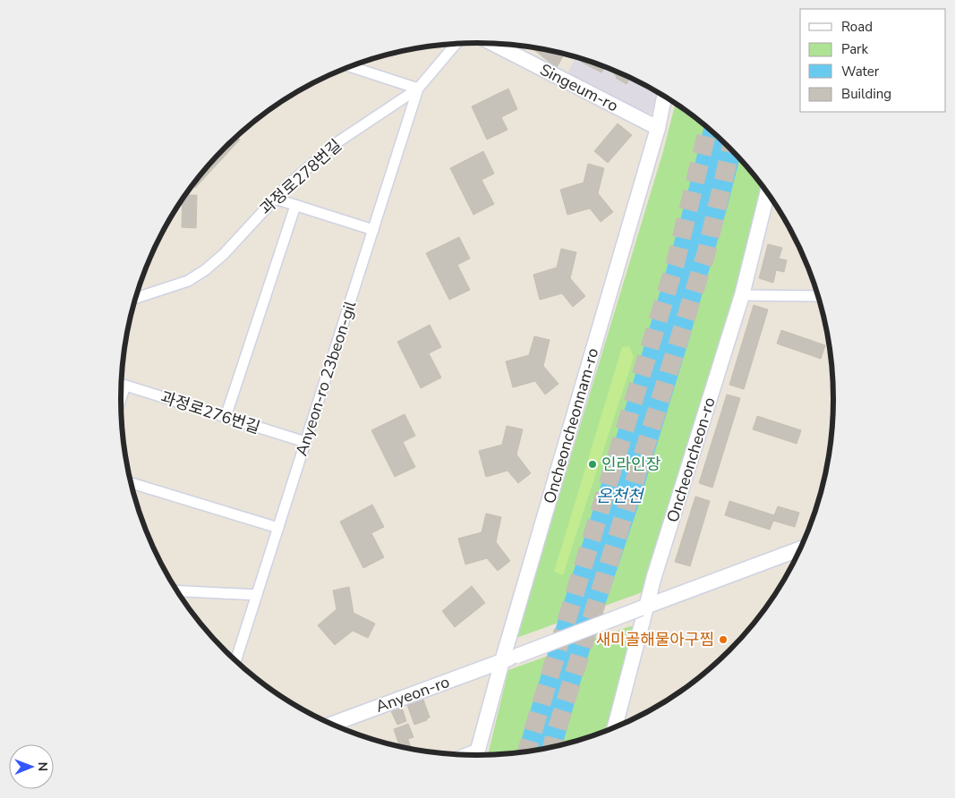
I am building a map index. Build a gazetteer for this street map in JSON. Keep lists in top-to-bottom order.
{
  "streets": {
    "street": [
      "Singeum-ro",
      "과정로278번길",
      "Anyeon-ro 23beon-gil",
      "과정로276번길",
      "Oncheoncheonnam-ro",
      "Oncheoncheon-ro",
      "Anyeon-ro"
    ]
  },
  "crossings": [
    ["Singeum-ro", "Oncheoncheonnam-ro"],
    ["과정로278번길", "Anyeon-ro 23beon-gil"],
    ["Anyeon-ro 23beon-gil", "과정로276번길"],
    ["Oncheoncheonnam-ro", "Anyeon-ro"],
    ["Oncheoncheon-ro", "Anyeon-ro"]
  ],
  "water": ["온천천"],
  "places": ["인라인장", "새미골해물아구찜"],
  "legend": [
    "Road",
    "Park",
    "Water",
    "Building"
  ],
  "north": "right"
}
